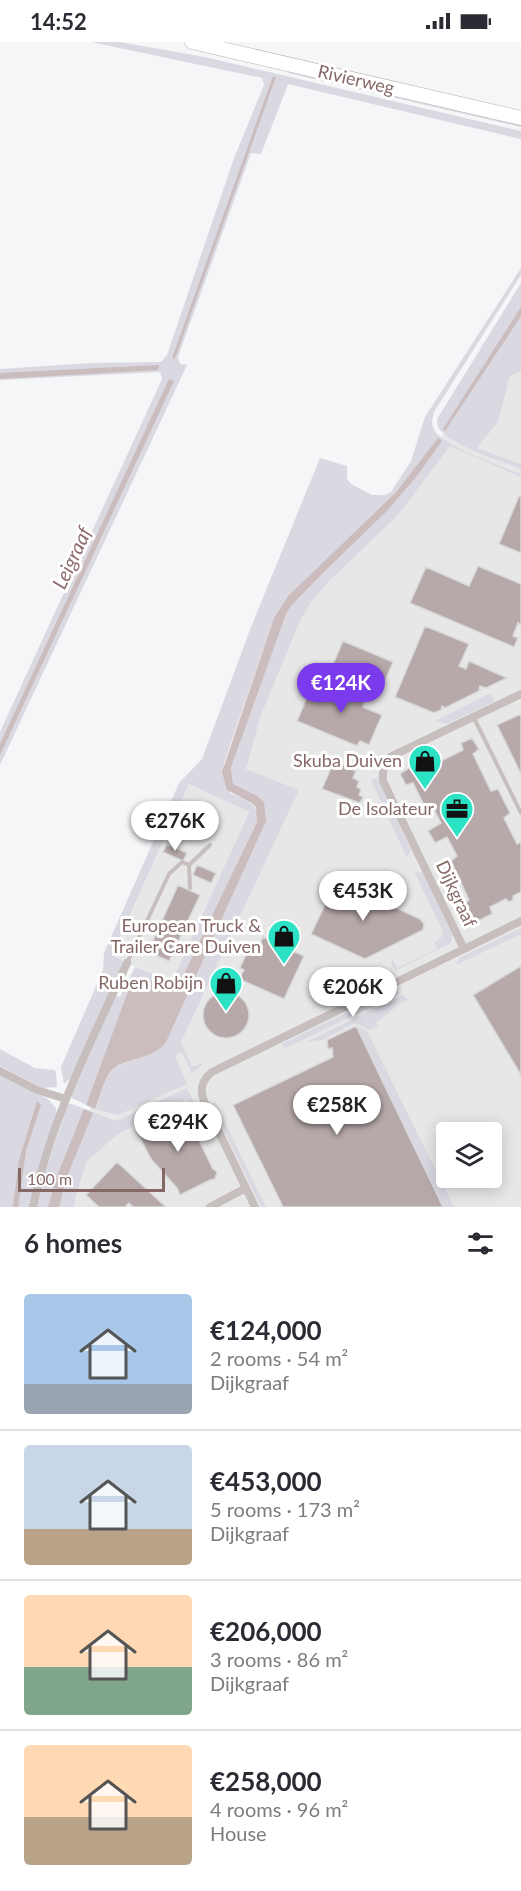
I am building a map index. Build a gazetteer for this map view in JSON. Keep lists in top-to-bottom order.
{
  "streets": {
    "main road": ["Rivierweg"],
    "street": ["Dijkgraaf"]
  },
  "water": ["Leigraaf"],
  "places": {
    "shop": ["Skuba Duiven", "European Truck & Trailer Care Duiven", "Ruben Robijn"],
    "office": ["De Isolateur"]
  },
  "scale_bar": "100 m",
  "page": {
    "status": "14:52",
    "price": [
      "€124K",
      "€276K",
      "€453K",
      "€206K",
      "€258K",
      "€294K"
    ],
    "scale": "100 m",
    "heading": "6 homes",
    "list": [
      {
        "name": "€124,000",
        "note": "2 rooms · 54 m² · Dijkgraaf"
      },
      {
        "name": "€453,000",
        "note": "5 rooms · 173 m² · Dijkgraaf"
      },
      {
        "name": "€206,000",
        "note": "3 rooms · 86 m² · Dijkgraaf"
      },
      {
        "name": "€258,000",
        "note": "4 rooms · 96 m² · House"
      }
    ]
  }
}
